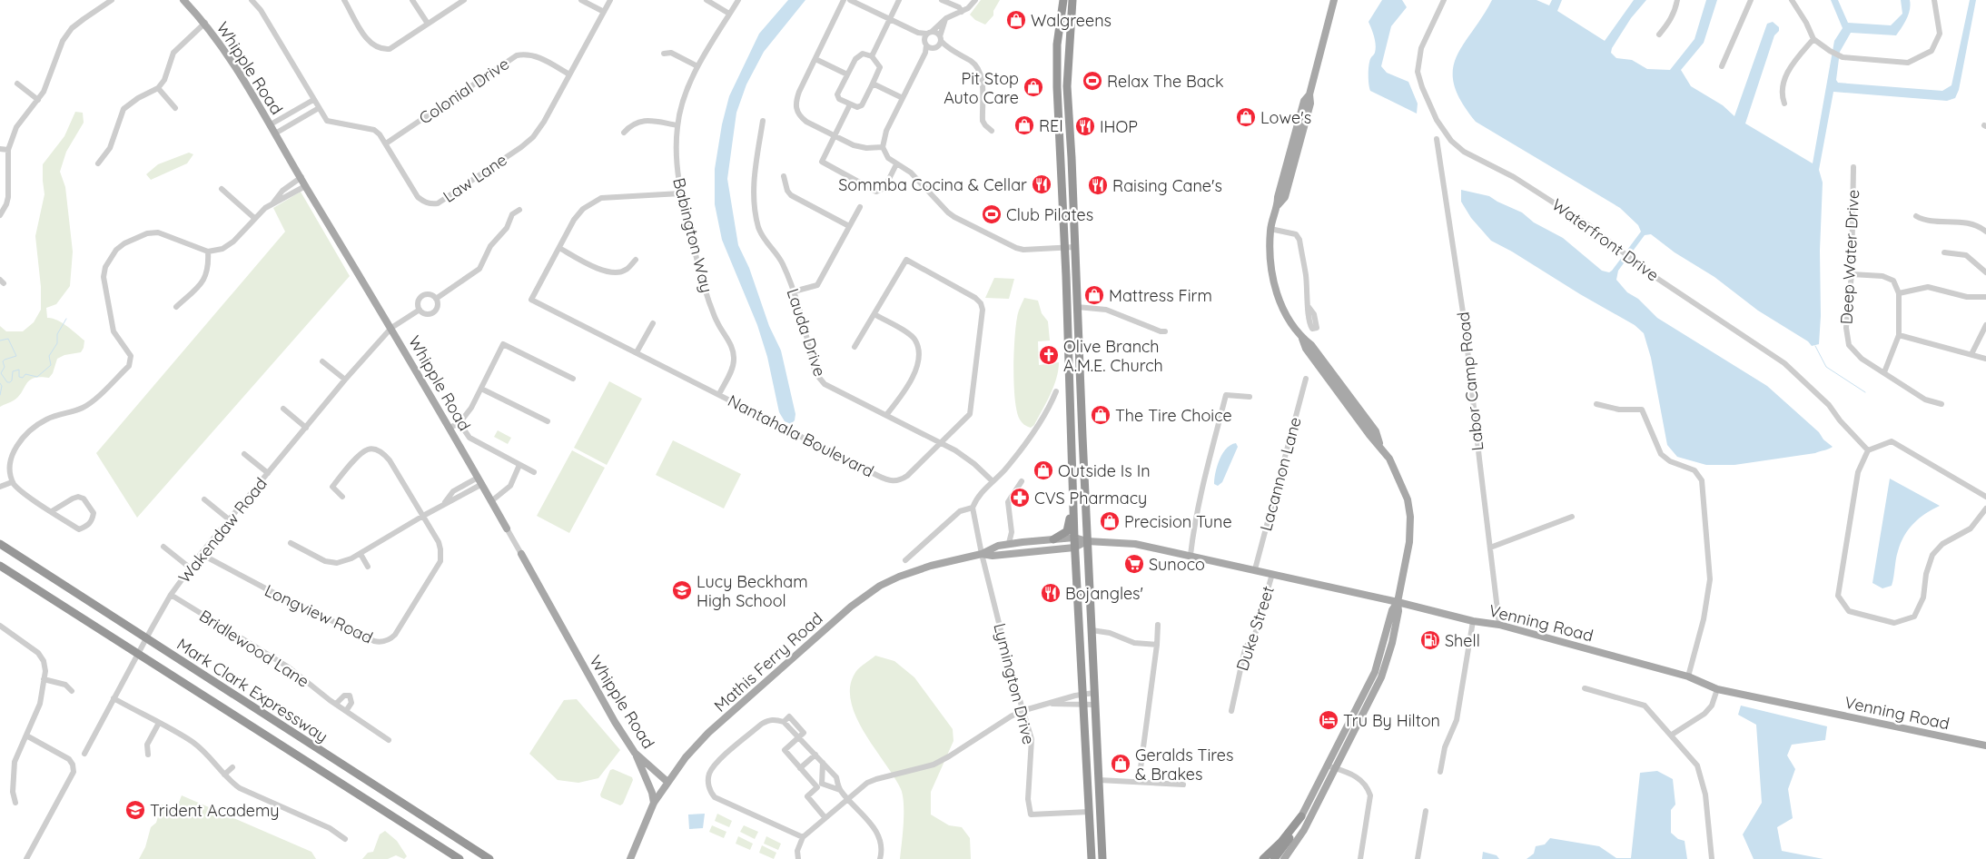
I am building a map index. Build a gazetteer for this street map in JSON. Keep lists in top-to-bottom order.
{
  "streets": {
    "highway": ["Mark Clark Expressway"],
    "main road": ["Whipple Road", "Venning Road", "Mathis Ferry Road"],
    "street": [
      "Colonial Drive",
      "Law Lane",
      "Babington Way",
      "Waterfront Drive",
      "Deep Water Drive",
      "Lauda Drive",
      "Labor Camp Road",
      "Nantahala Boulevard",
      "Lacannon Lane",
      "Wakendaw Road",
      "Longview Road",
      "Duke Street",
      "Bridlewood Lane",
      "Lymington Drive"
    ]
  },
  "crossings": [
    ["Whipple Road", "Wakendaw Road"],
    ["Whipple Road", "Mathis Ferry Road"],
    ["Colonial Drive", "Law Lane"],
    ["Babington Way", "Nantahala Boulevard"],
    ["Lauda Drive", "Nantahala Boulevard"],
    ["Labor Camp Road", "Venning Road"],
    ["Lacannon Lane", "Venning Road"],
    ["Wakendaw Road", "Longview Road"],
    ["Wakendaw Road", "Bridlewood Lane"],
    ["Venning Road", "Duke Street"],
    ["Venning Road", "Mathis Ferry Road"],
    ["Mathis Ferry Road", "Lymington Drive"]
  ],
  "places": {
    "shop": [
      "Walgreens",
      "Pit Stop Auto Care",
      "Lowe's",
      "REI",
      "Mattress Firm",
      "The Tire Choice",
      "Outside Is In",
      "Precision Tune",
      "Geralds Tires & Brakes"
    ],
    "sports": ["Relax The Back", "Club Pilates"],
    "restaurant": [
      "IHOP",
      "Sommba Cocina & Cellar",
      "Raising Cane's",
      "Bojangles'"
    ],
    "church": ["Olive Branch A.M.E. Church"],
    "pharmacy": ["CVS Pharmacy"],
    "supermarket": ["Sunoco"],
    "school or university": ["Lucy Beckham High School", "Trident Academy"],
    "fuel station": ["Shell"],
    "hotel": ["Tru By Hilton"]
  }
}
